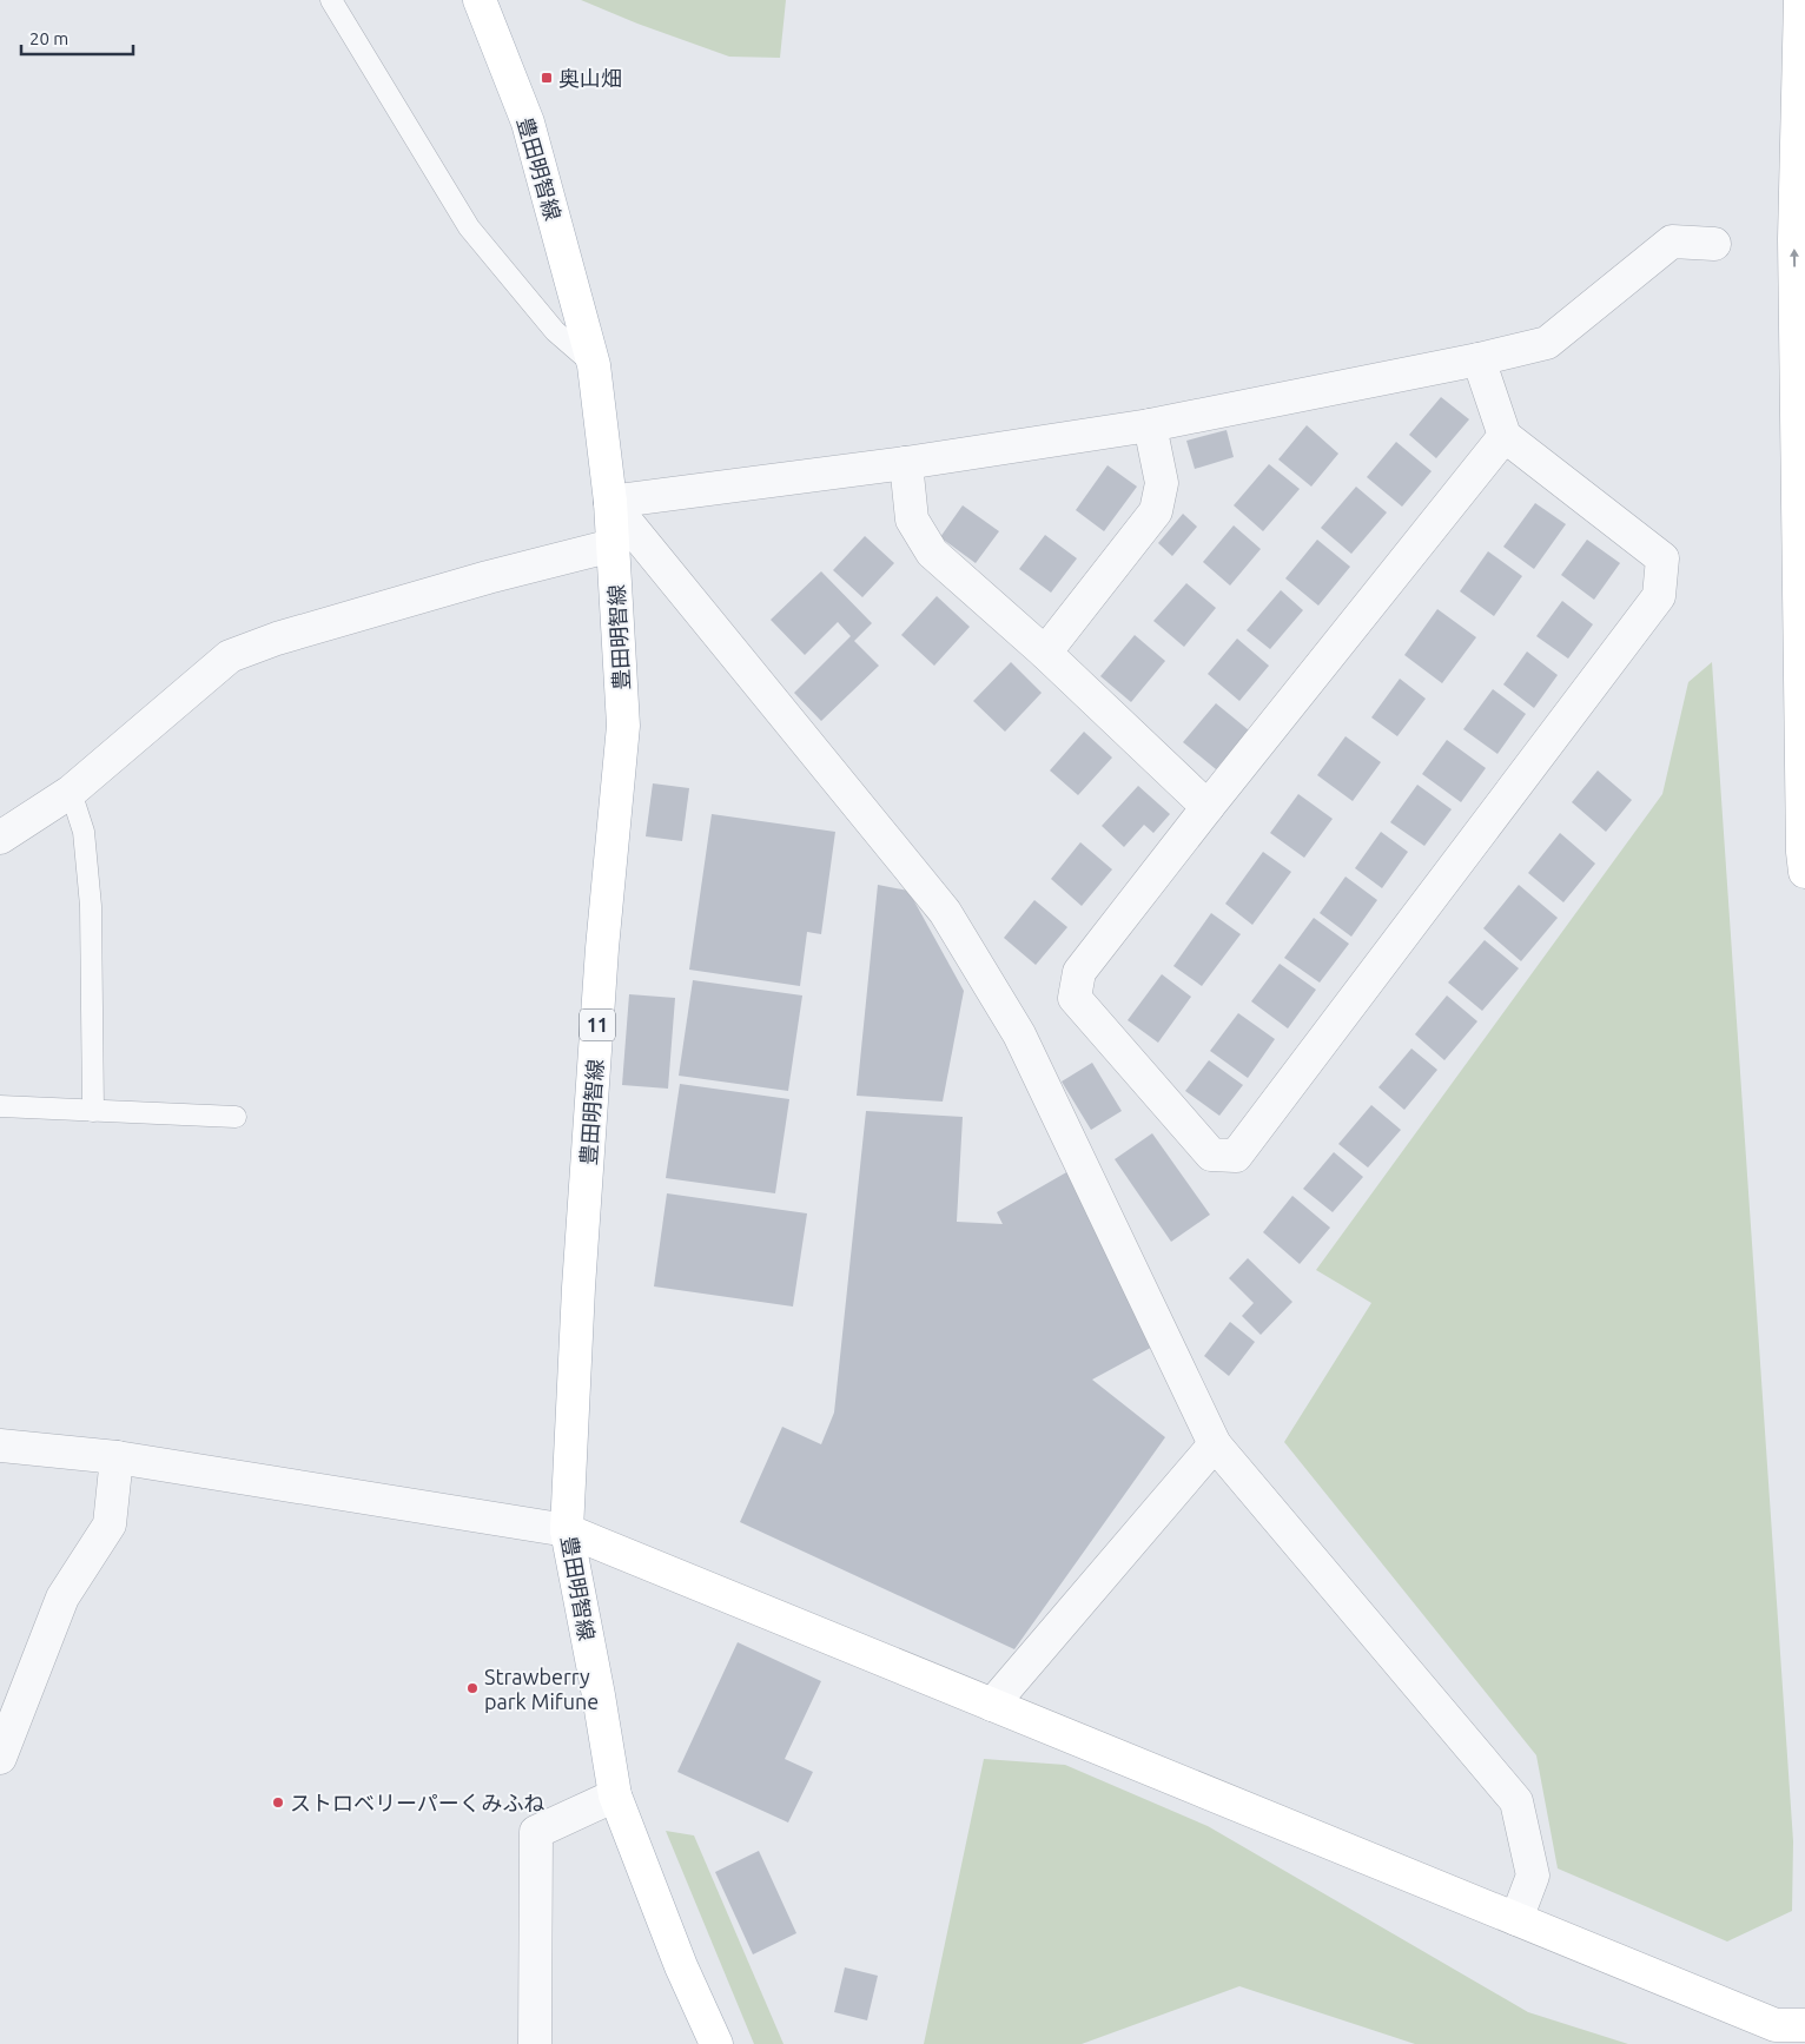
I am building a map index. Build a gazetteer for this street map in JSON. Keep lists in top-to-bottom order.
{
  "streets": {
    "street": ["豊田明智線", "11"]
  },
  "places": {
    "transit": ["奥山畑"],
    "other": ["Strawberry park Mifune", "ストロベリーパーくみふね"]
  },
  "scale_bar": "20 m"
}
